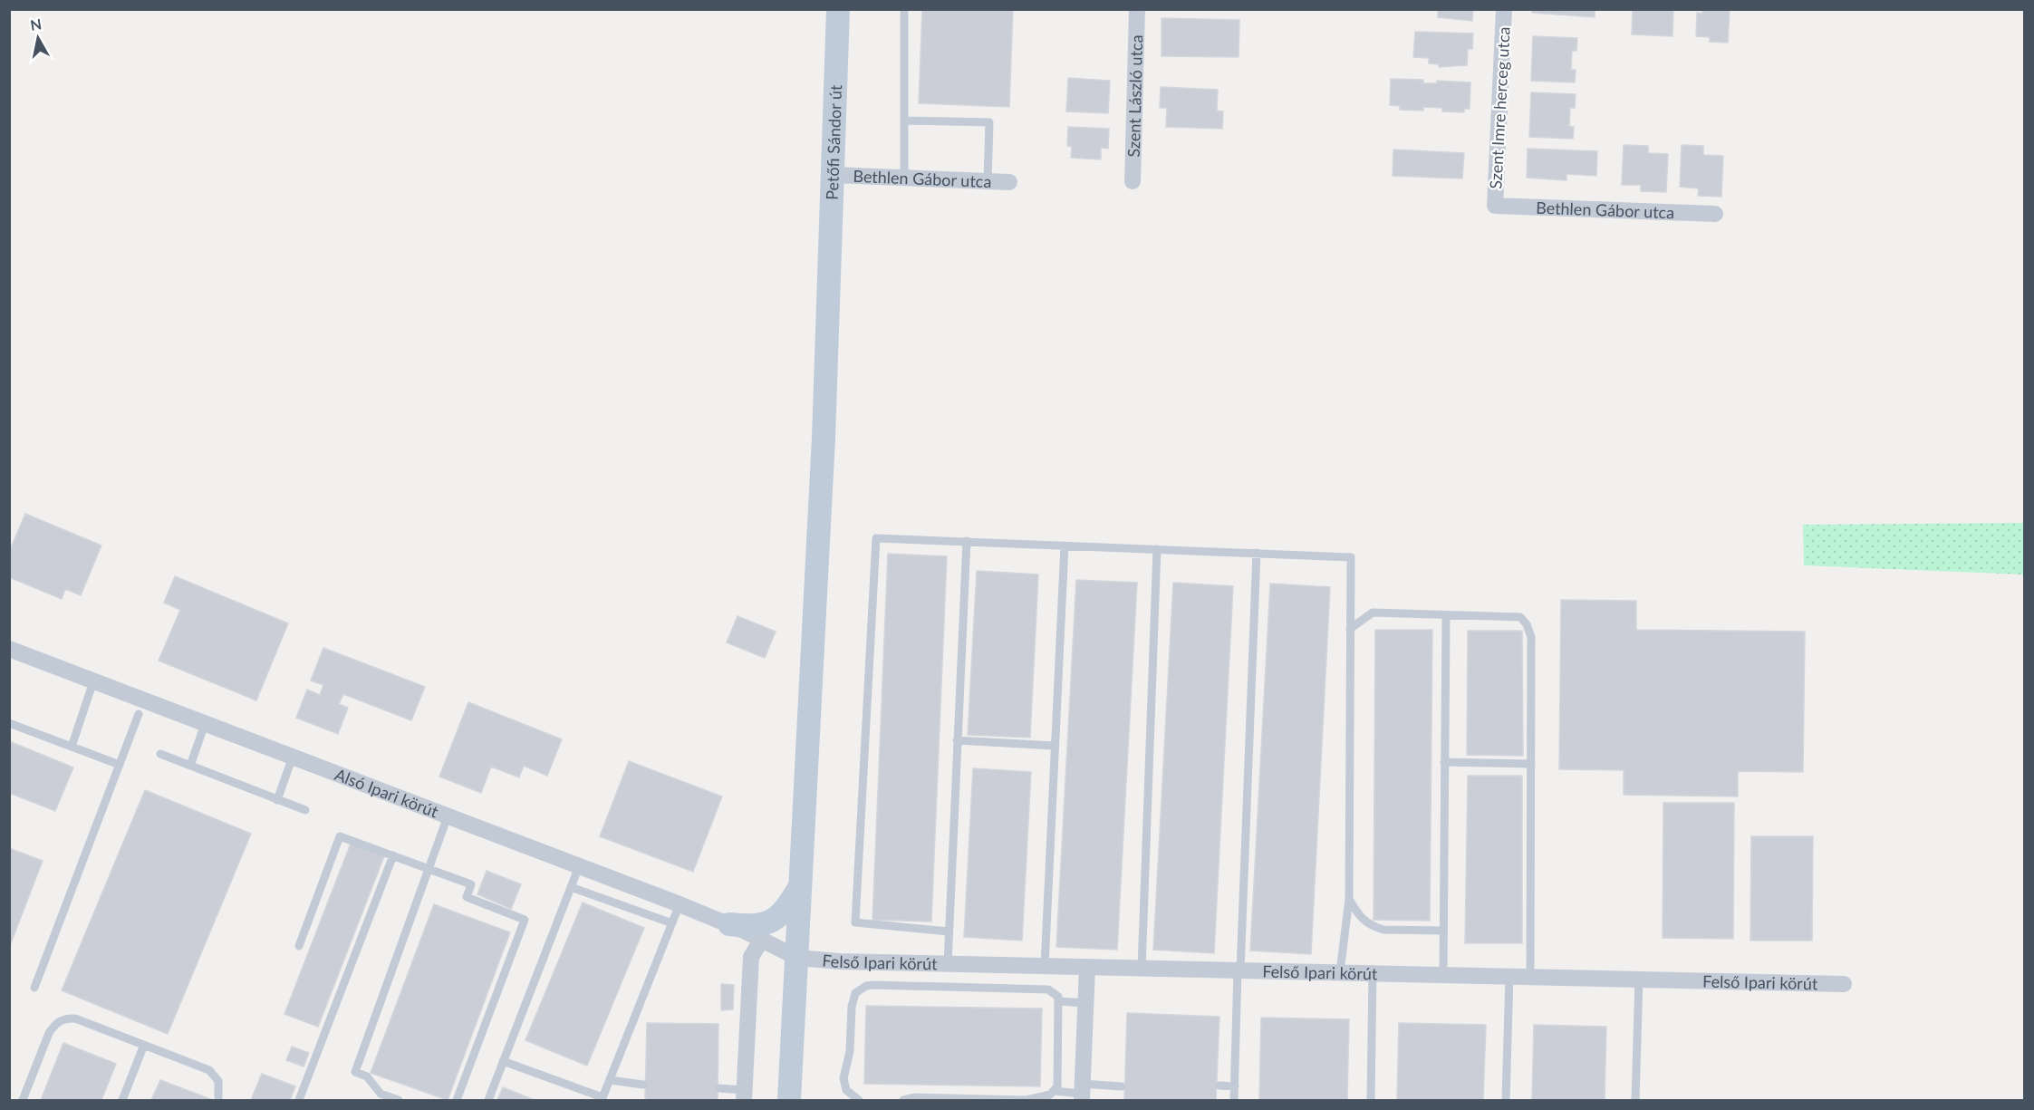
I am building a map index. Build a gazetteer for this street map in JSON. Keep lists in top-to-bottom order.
{
  "streets": {
    "main road": ["Petőfi Sándor út"],
    "street": [
      "Szent László utca",
      "Szent Imre herceg utca",
      "Bethlen Gábor utca",
      "Alsó Ipari körút",
      "Felső Ipari körút"
    ]
  },
  "crossings": [
    ["Szent Imre herceg utca", "Bethlen Gábor utca"],
    ["Petőfi Sándor út", "Bethlen Gábor utca"],
    ["Petőfi Sándor út", "Alsó Ipari körút"],
    ["Petőfi Sándor út", "Felső Ipari körút"],
    ["Alsó Ipari körút", "Felső Ipari körút"]
  ],
  "north": "top"
}
